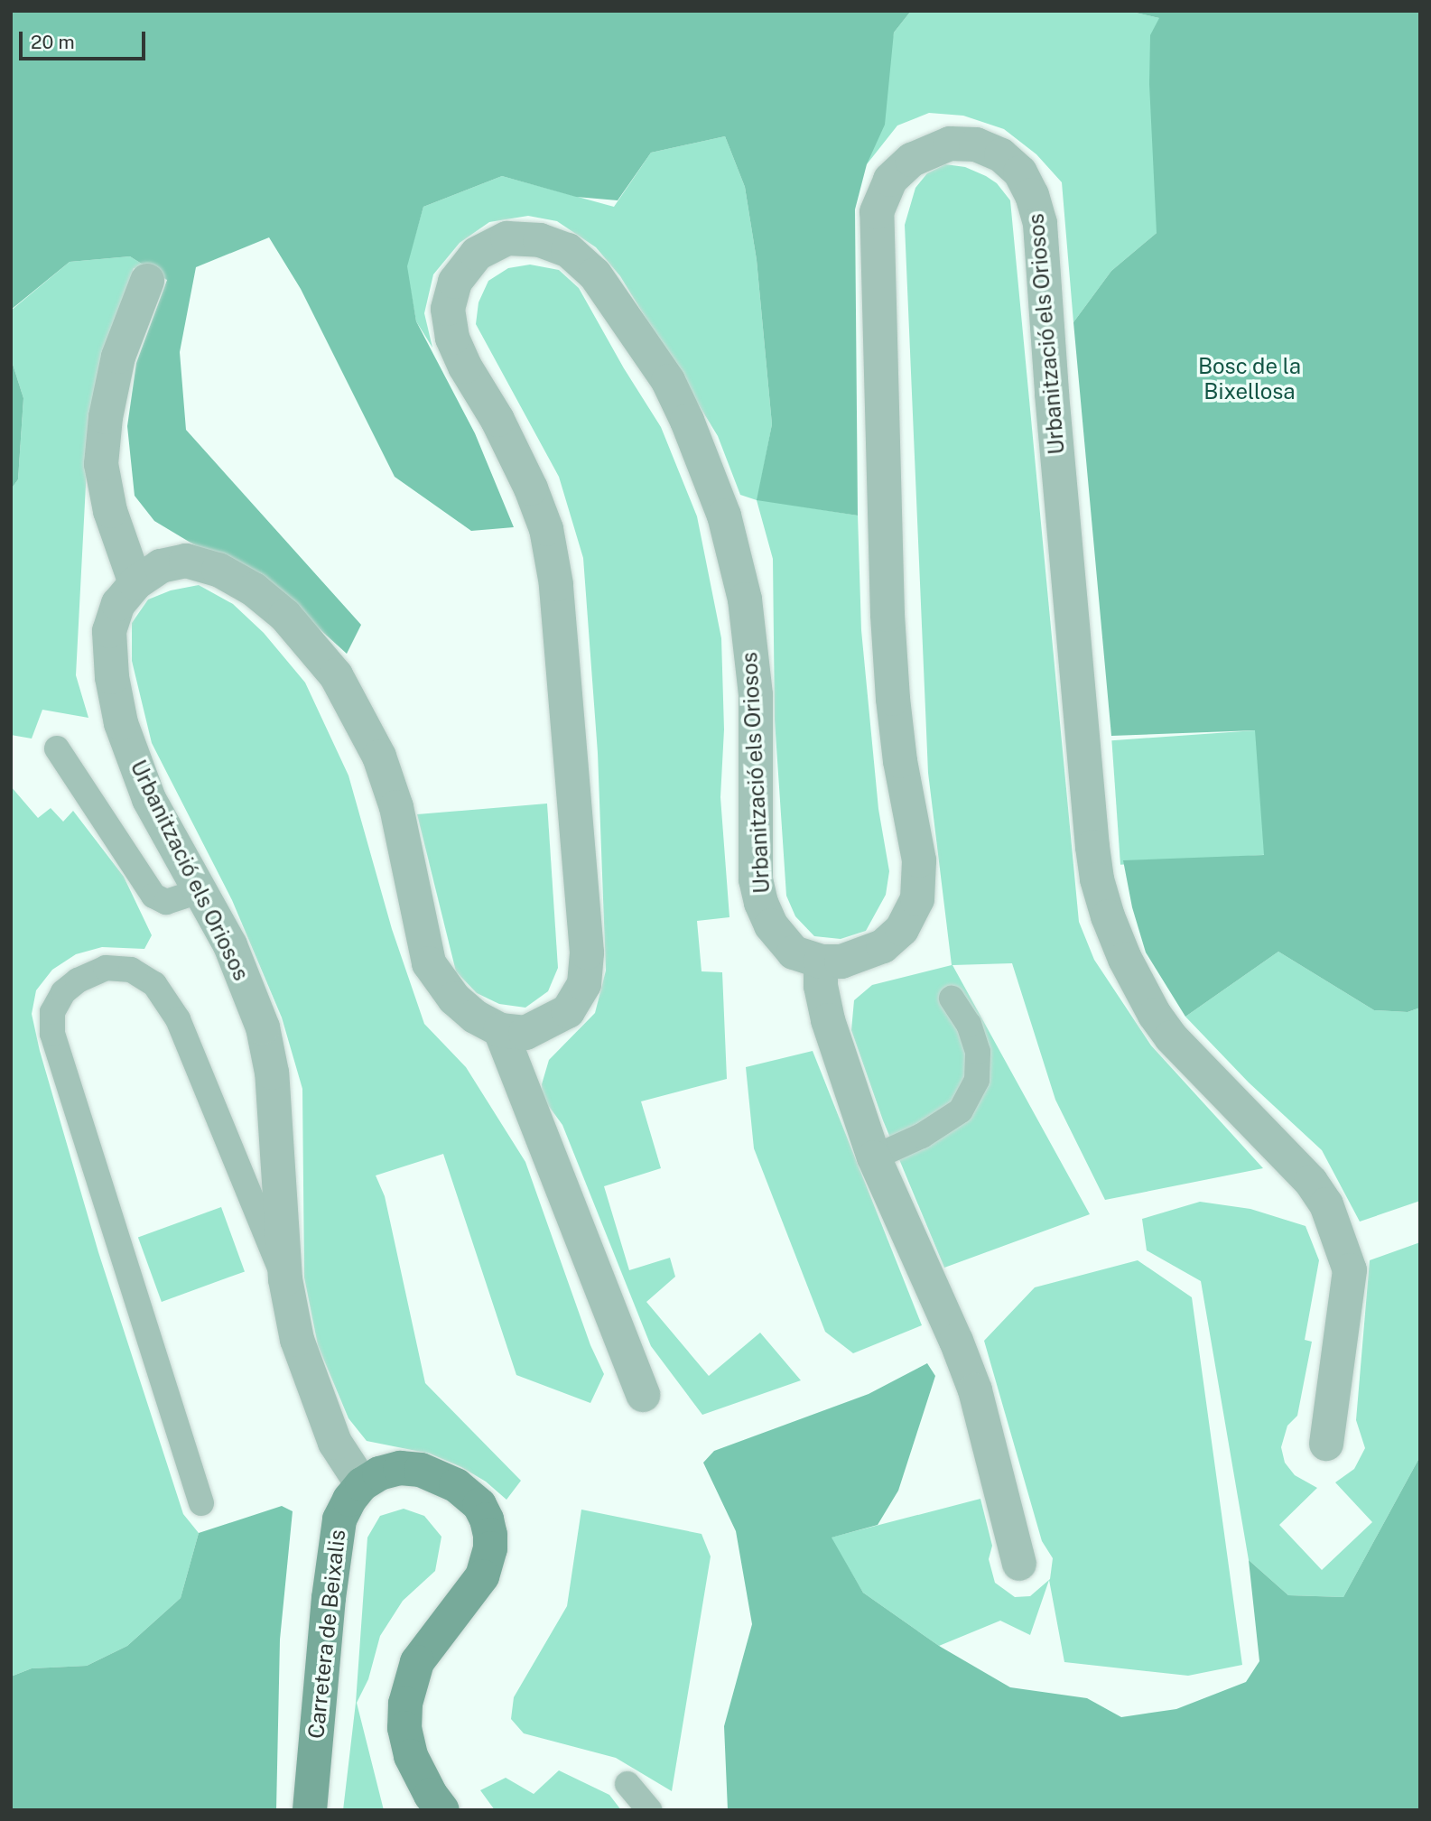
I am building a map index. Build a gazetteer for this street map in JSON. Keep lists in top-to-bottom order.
{
  "streets": {
    "main road": ["Carretera de Beixalis"],
    "street": ["Urbanització els Oriosos"]
  },
  "crossings": [
    ["Urbanització els Oriosos", "Carretera de Beixalis"]
  ],
  "parks": ["Bosc de la Bixellosa"],
  "scale_bar": "20 m"
}
